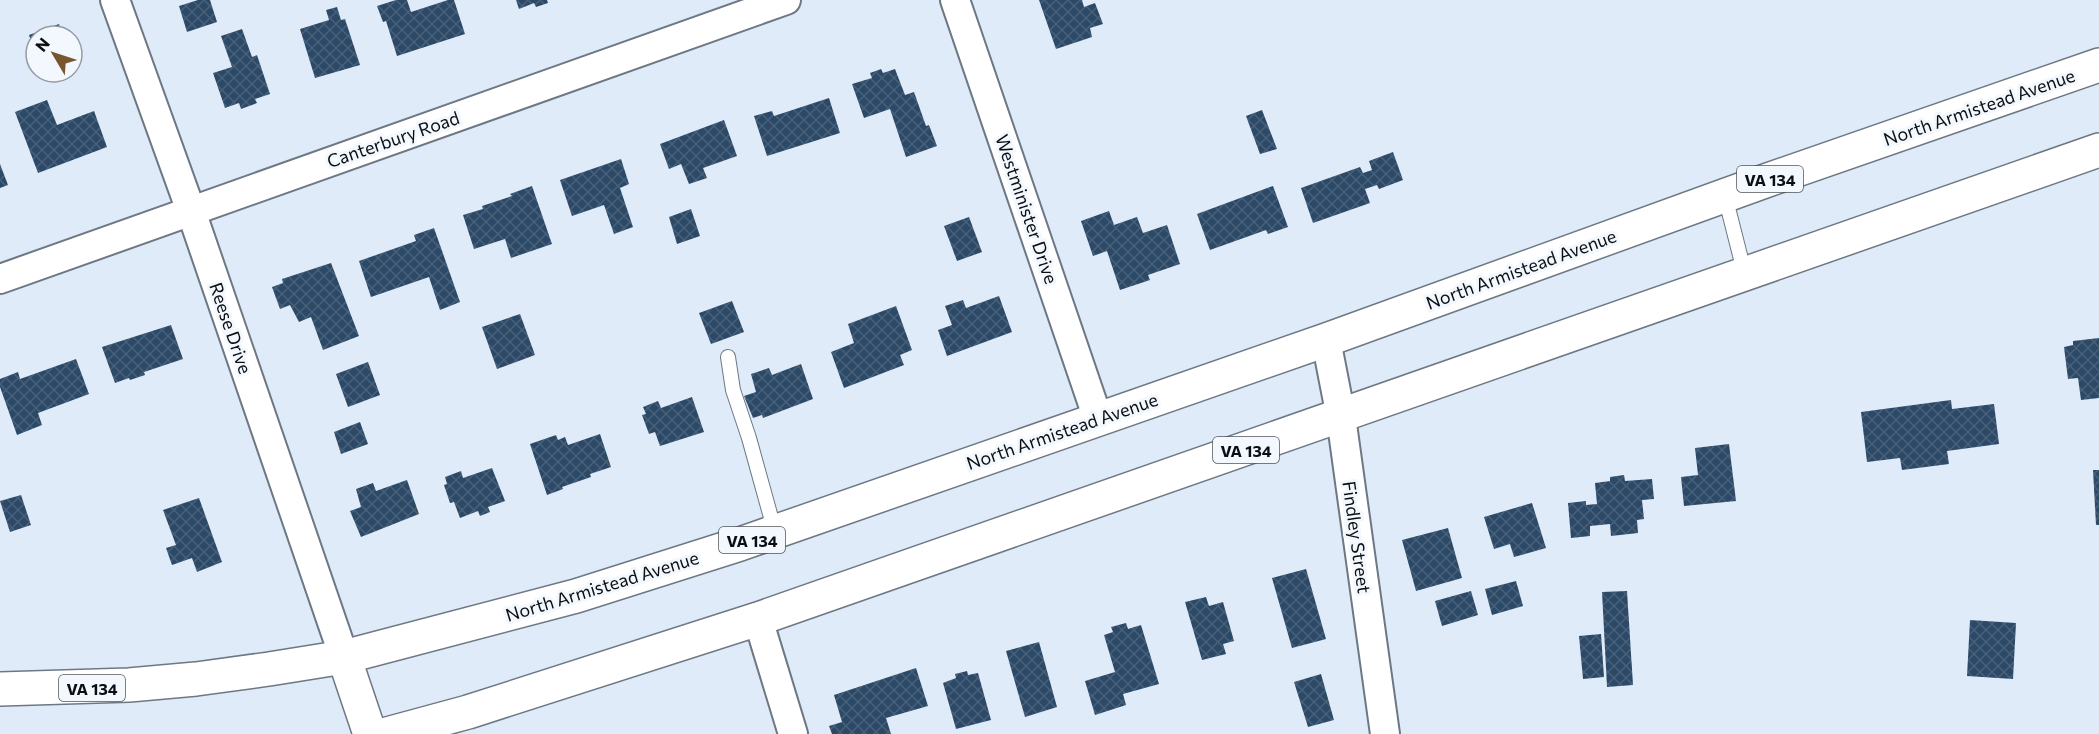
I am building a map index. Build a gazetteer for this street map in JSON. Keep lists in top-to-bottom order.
{
  "streets": {
    "main road": ["North Armistead Avenue", "VA 134"],
    "street": [
      "Canterbury Road",
      "Westminister Drive",
      "Reese Drive",
      "Findley Street"
    ]
  },
  "crossings": [
    ["North Armistead Avenue", "Westminister Drive"],
    ["North Armistead Avenue", "Reese Drive"],
    ["North Armistead Avenue", "Findley Street"],
    ["Canterbury Road", "Reese Drive"],
    ["VA 134", "Findley Street"]
  ],
  "north": "top left"
}
